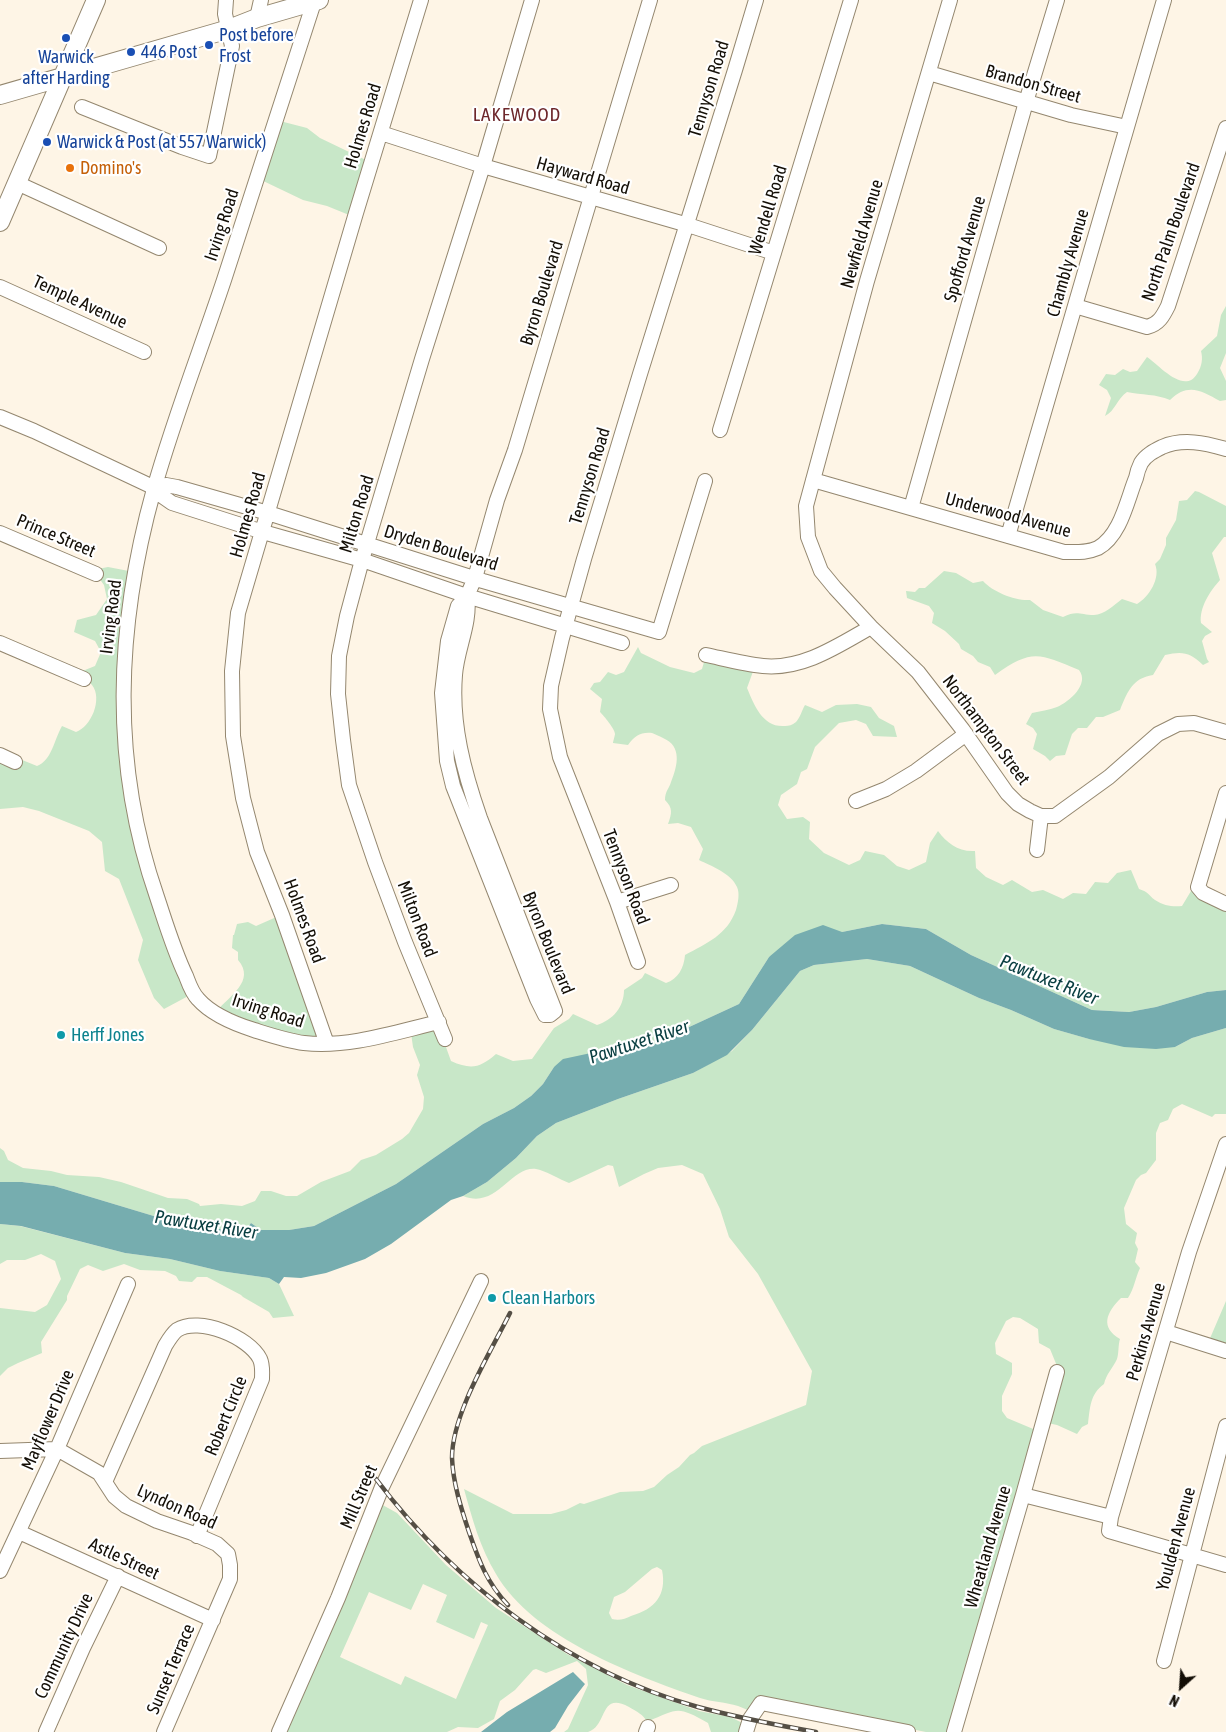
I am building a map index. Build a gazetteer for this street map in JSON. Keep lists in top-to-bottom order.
{
  "streets": {
    "street": [
      "Brandon Street",
      "Tennyson Road",
      "Holmes Road",
      "Hayward Road",
      "Wendell Road",
      "Irving Road",
      "North Palm Boulevard",
      "Newfield Avenue",
      "Spofford Avenue",
      "Chambly Avenue",
      "Byron Boulevard",
      "Temple Avenue",
      "Milton Road",
      "Underwood Avenue",
      "Prince Street",
      "Dryden Boulevard",
      "Northampton Street",
      "Perkins Avenue",
      "Robert Circle",
      "Mayflower Drive",
      "Mill Street",
      "Lyndon Road",
      "Youlden Avenue",
      "Wheatland Avenue",
      "Astle Street",
      "Community Drive",
      "Sunset Terrace"
    ]
  },
  "crossings": [
    ["Brandon Street", "Newfield Avenue"],
    ["Brandon Street", "Spofford Avenue"],
    ["Brandon Street", "Chambly Avenue"],
    ["Tennyson Road", "Hayward Road"],
    ["Tennyson Road", "Dryden Boulevard"],
    ["Holmes Road", "Hayward Road"],
    ["Holmes Road", "Irving Road"],
    ["Holmes Road", "Dryden Boulevard"],
    ["Hayward Road", "Wendell Road"],
    ["Hayward Road", "Byron Boulevard"],
    ["Hayward Road", "Milton Road"],
    ["Irving Road", "Milton Road"],
    ["Irving Road", "Dryden Boulevard"],
    ["North Palm Boulevard", "Chambly Avenue"],
    ["Newfield Avenue", "Underwood Avenue"],
    ["Newfield Avenue", "Northampton Street"],
    ["Spofford Avenue", "Underwood Avenue"],
    ["Chambly Avenue", "Underwood Avenue"],
    ["Byron Boulevard", "Dryden Boulevard"],
    ["Milton Road", "Dryden Boulevard"],
    ["Underwood Avenue", "Northampton Street"],
    ["Robert Circle", "Lyndon Road"],
    ["Mayflower Drive", "Lyndon Road"],
    ["Mayflower Drive", "Astle Street"],
    ["Lyndon Road", "Astle Street"],
    ["Lyndon Road", "Sunset Terrace"],
    ["Astle Street", "Community Drive"],
    ["Astle Street", "Sunset Terrace"]
  ],
  "districts": ["LAKEWOOD"],
  "water": ["Pawtuxet River"],
  "places": [
    "Warwick after Harding",
    "Post before Frost",
    "446 Post",
    "Warwick & Post (at 557 Warwick)",
    "Domino's",
    "Herff Jones",
    "Clean Harbors"
  ],
  "north": "bottom left"
}
